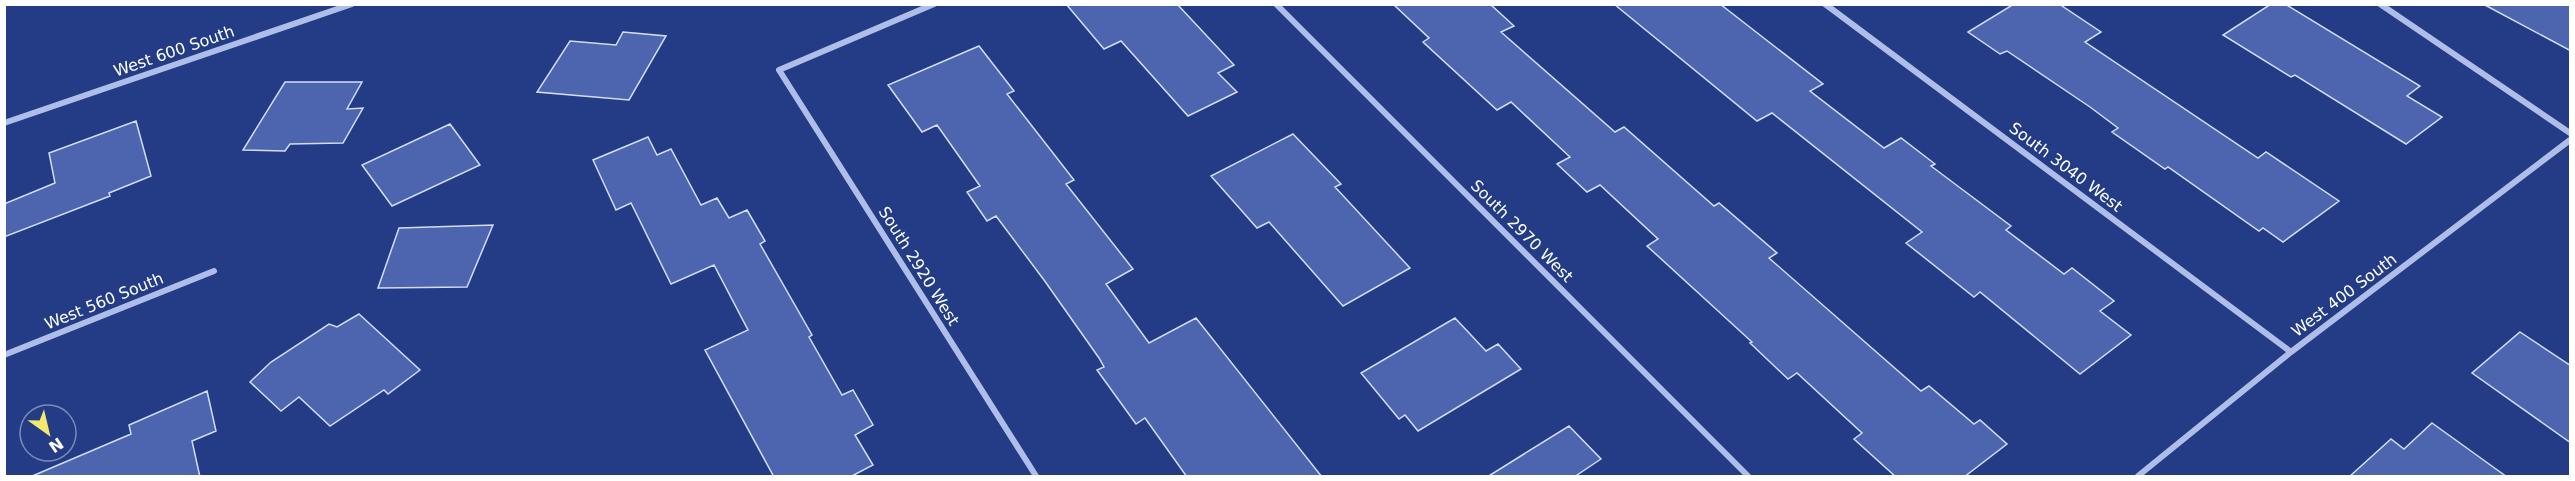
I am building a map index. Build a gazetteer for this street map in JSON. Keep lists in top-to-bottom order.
{
  "streets": {
    "street": [
      "West 600 South",
      "South 3040 West",
      "South 2970 West",
      "South 2920 West",
      "West 400 South",
      "West 560 South"
    ]
  },
  "crossings": [
    ["South 3040 West", "West 400 South"]
  ],
  "north": "bottom right"
}
